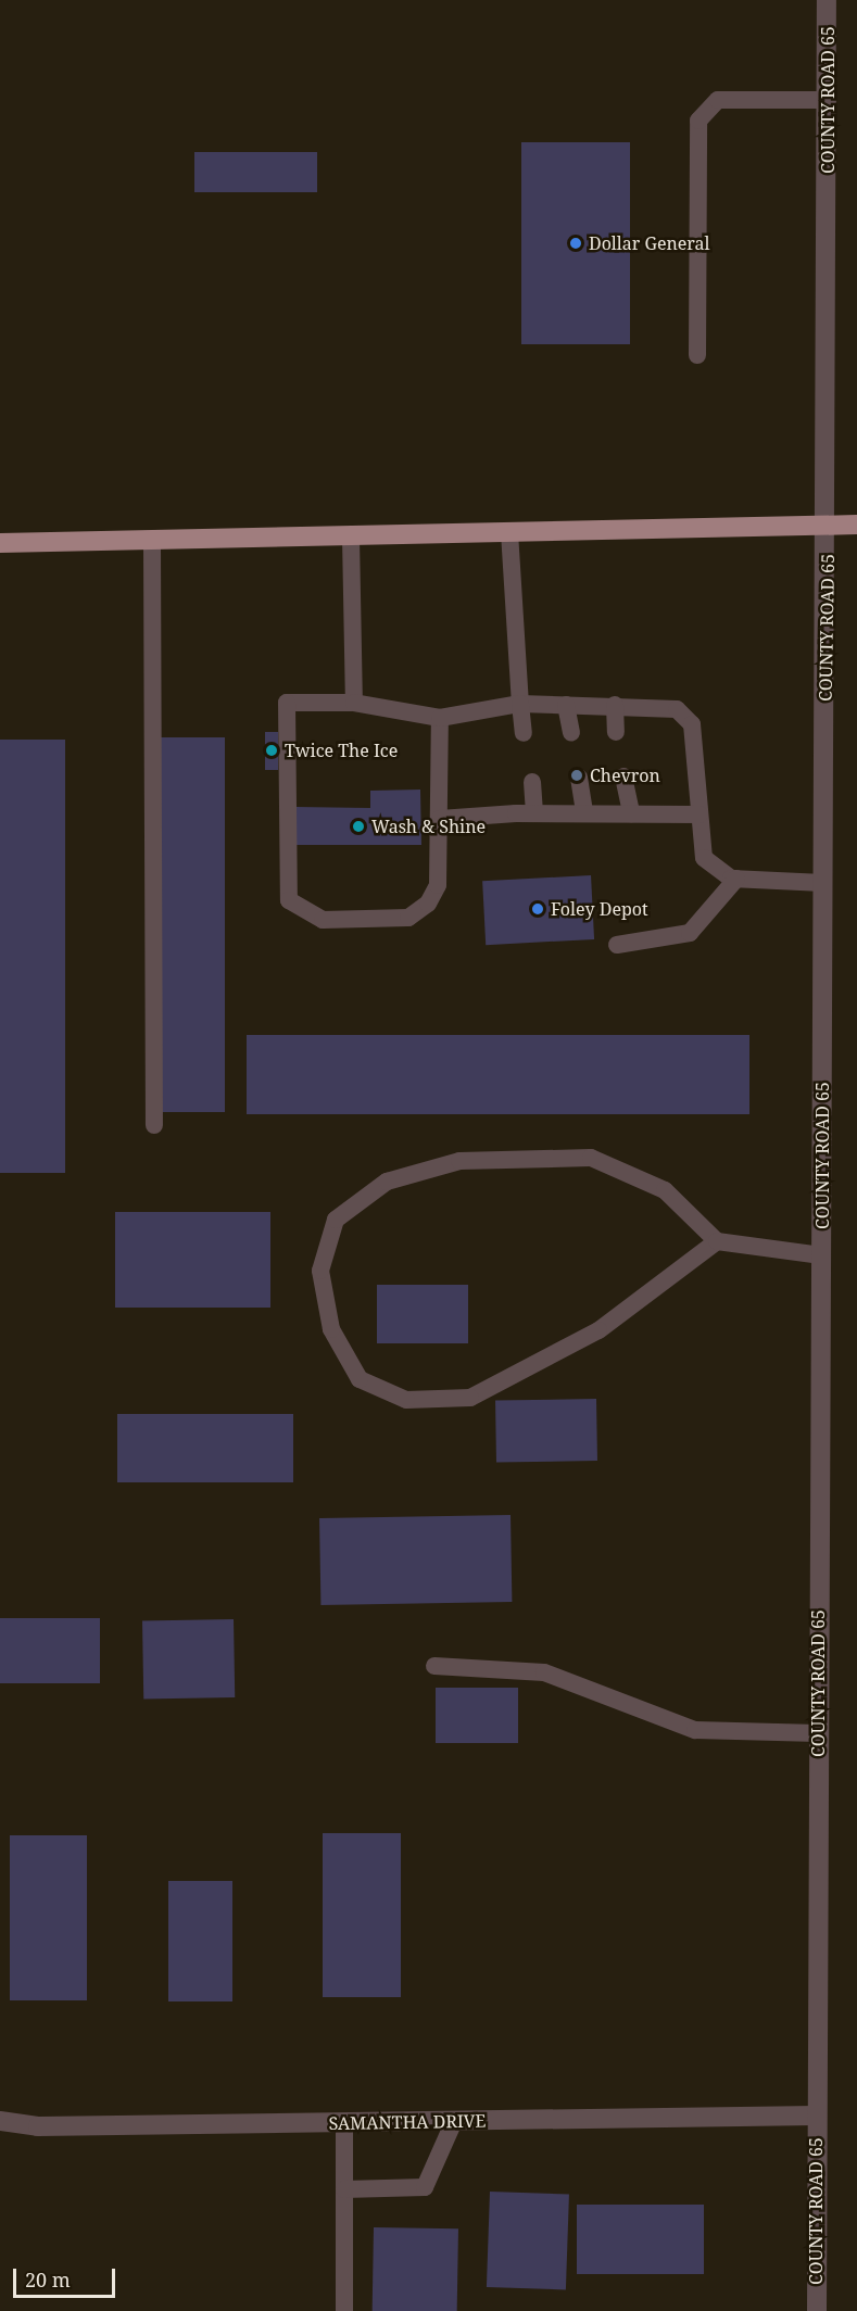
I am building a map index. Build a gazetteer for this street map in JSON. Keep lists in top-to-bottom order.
{
  "streets": {
    "street": ["COUNTY ROAD 65", "SAMANTHA DRIVE"]
  },
  "crossings": [
    ["COUNTY ROAD 65", "SAMANTHA DRIVE"]
  ],
  "places": [
    "Dollar General",
    "Twice The Ice",
    "Chevron",
    "Wash & Shine",
    "Foley Depot"
  ],
  "scale_bar": "20 m"
}
